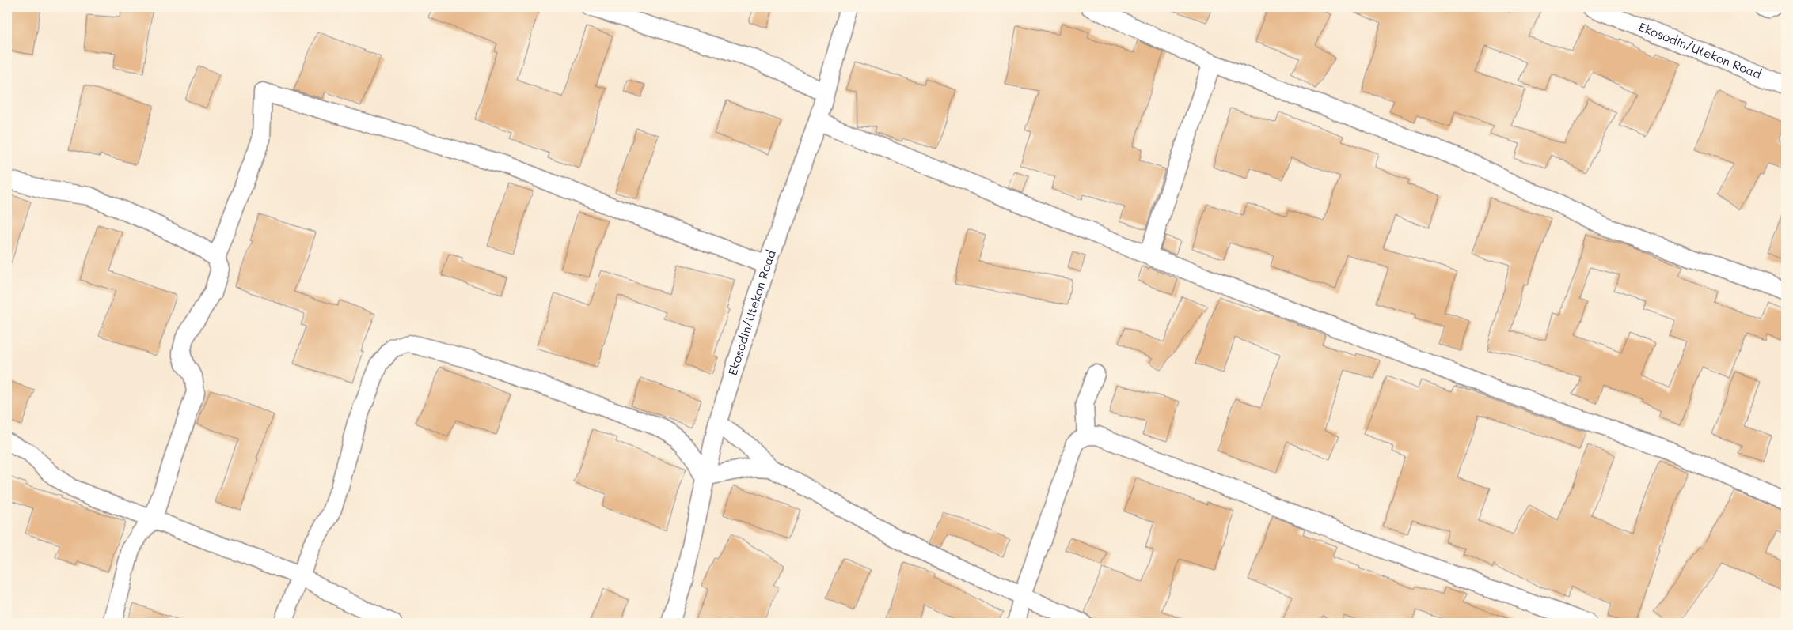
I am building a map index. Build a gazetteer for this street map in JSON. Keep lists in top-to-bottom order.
{
  "streets": {
    "street": ["Ekosodin/Utekon Road"]
  }
}
